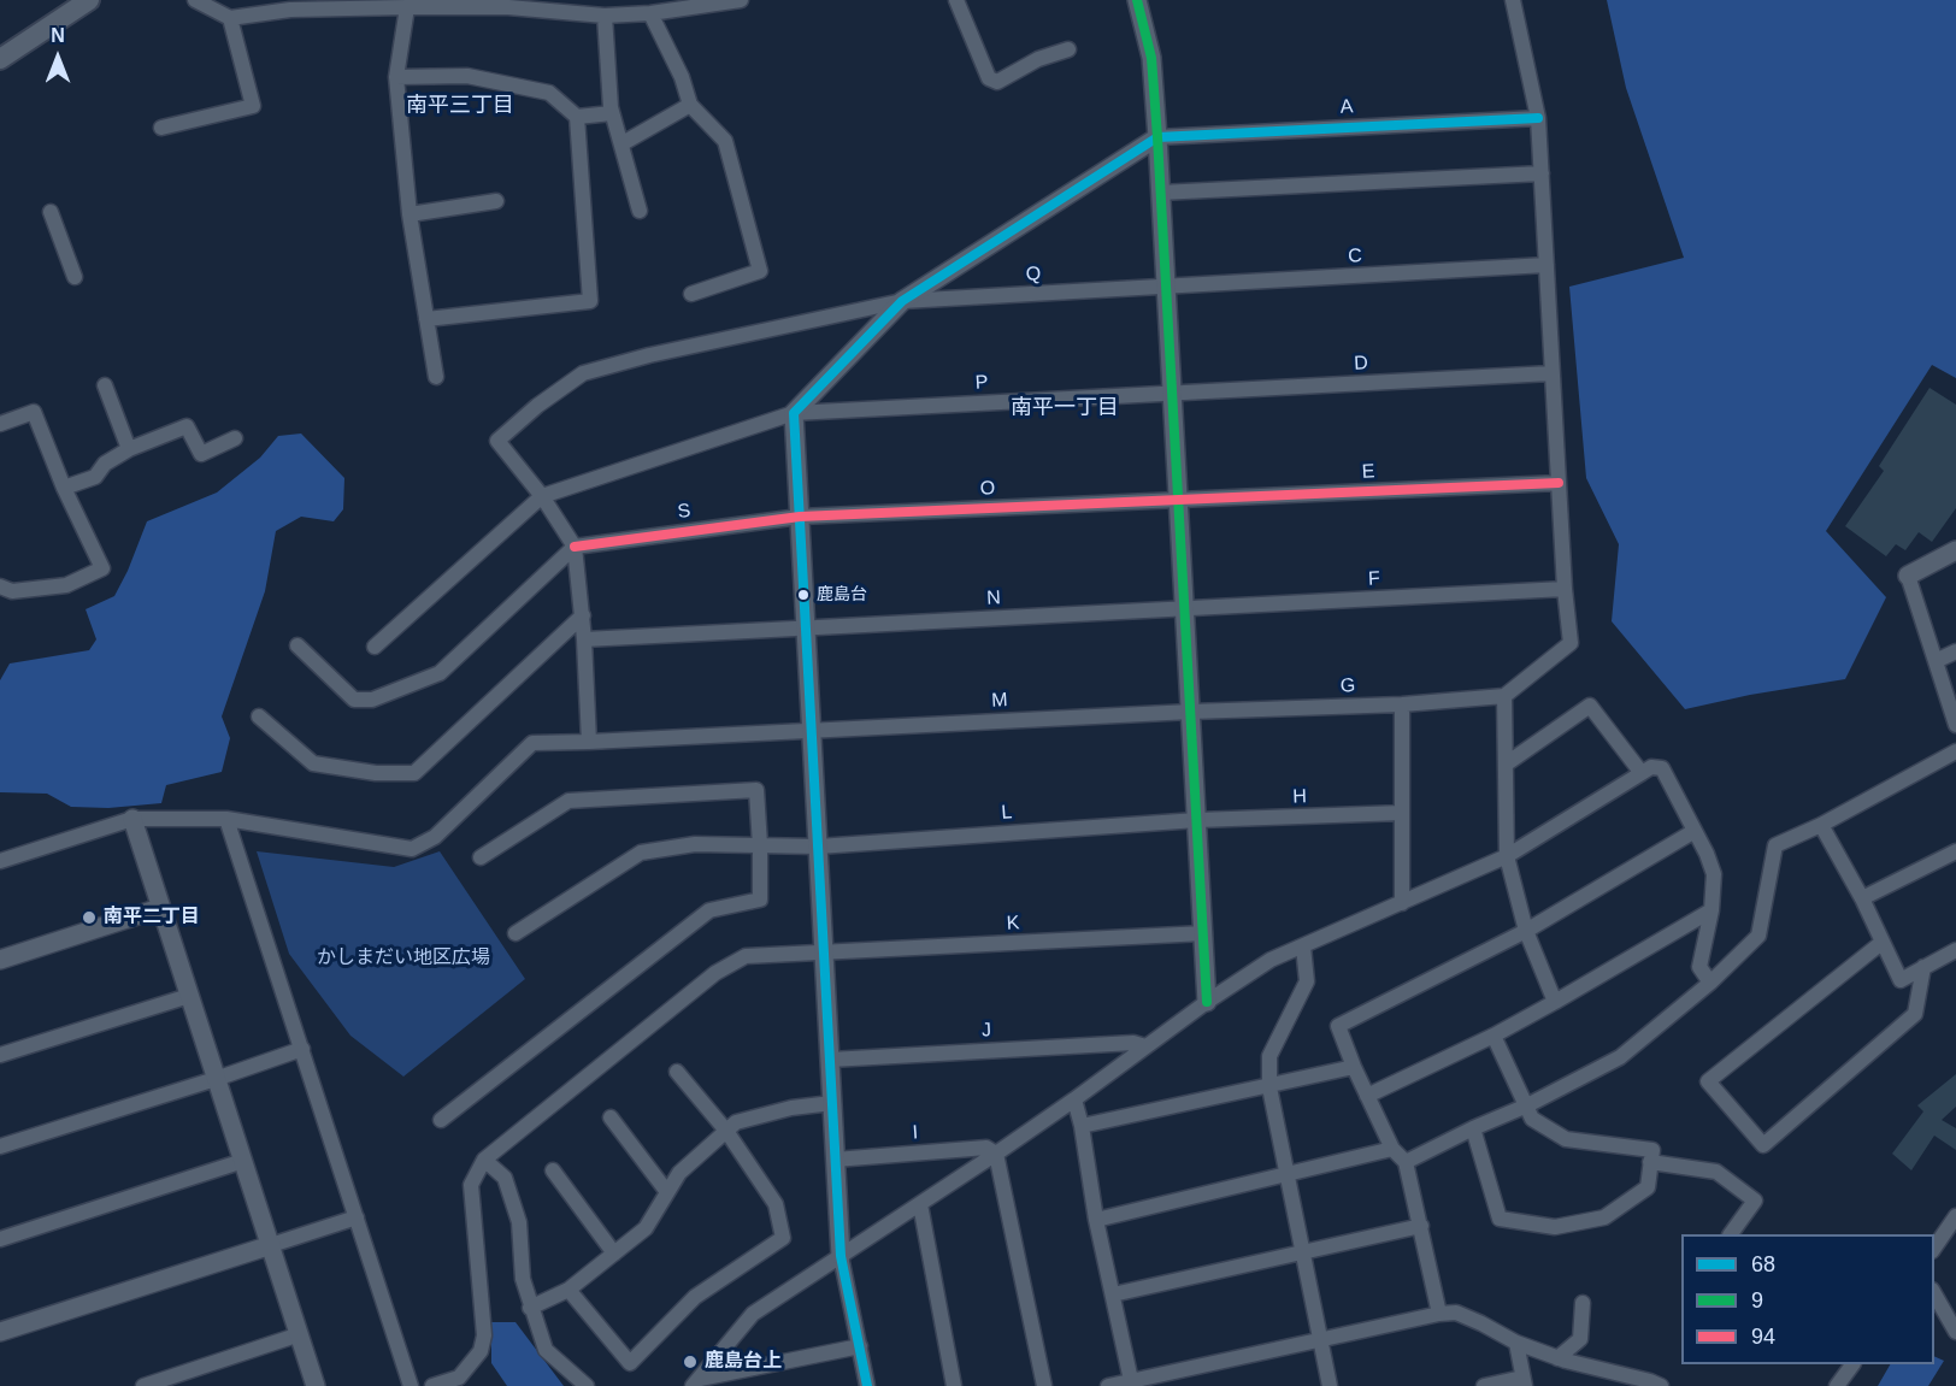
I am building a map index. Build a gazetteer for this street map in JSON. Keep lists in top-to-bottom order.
{
  "streets": {
    "street": [
      "A",
      "C",
      "Q",
      "D",
      "P",
      "E",
      "O",
      "S",
      "F",
      "N",
      "G",
      "M",
      "H",
      "L",
      "K",
      "J",
      "I"
    ]
  },
  "crossings": [
    ["C", "Q"],
    ["Q", "P"],
    ["D", "P"],
    ["E", "O"],
    ["O", "S"],
    ["F", "N"],
    ["G", "M"],
    ["H", "L"]
  ],
  "districts": ["南平三丁目", "南平一丁目"],
  "parks": ["かしまだい地区広場"],
  "places": ["鹿島台", "南平二丁目", "鹿島台上"],
  "lines": ["transit line 9", "transit line 68", "transit line 94"],
  "legend": ["68", "9", "94"],
  "north": "top"
}
